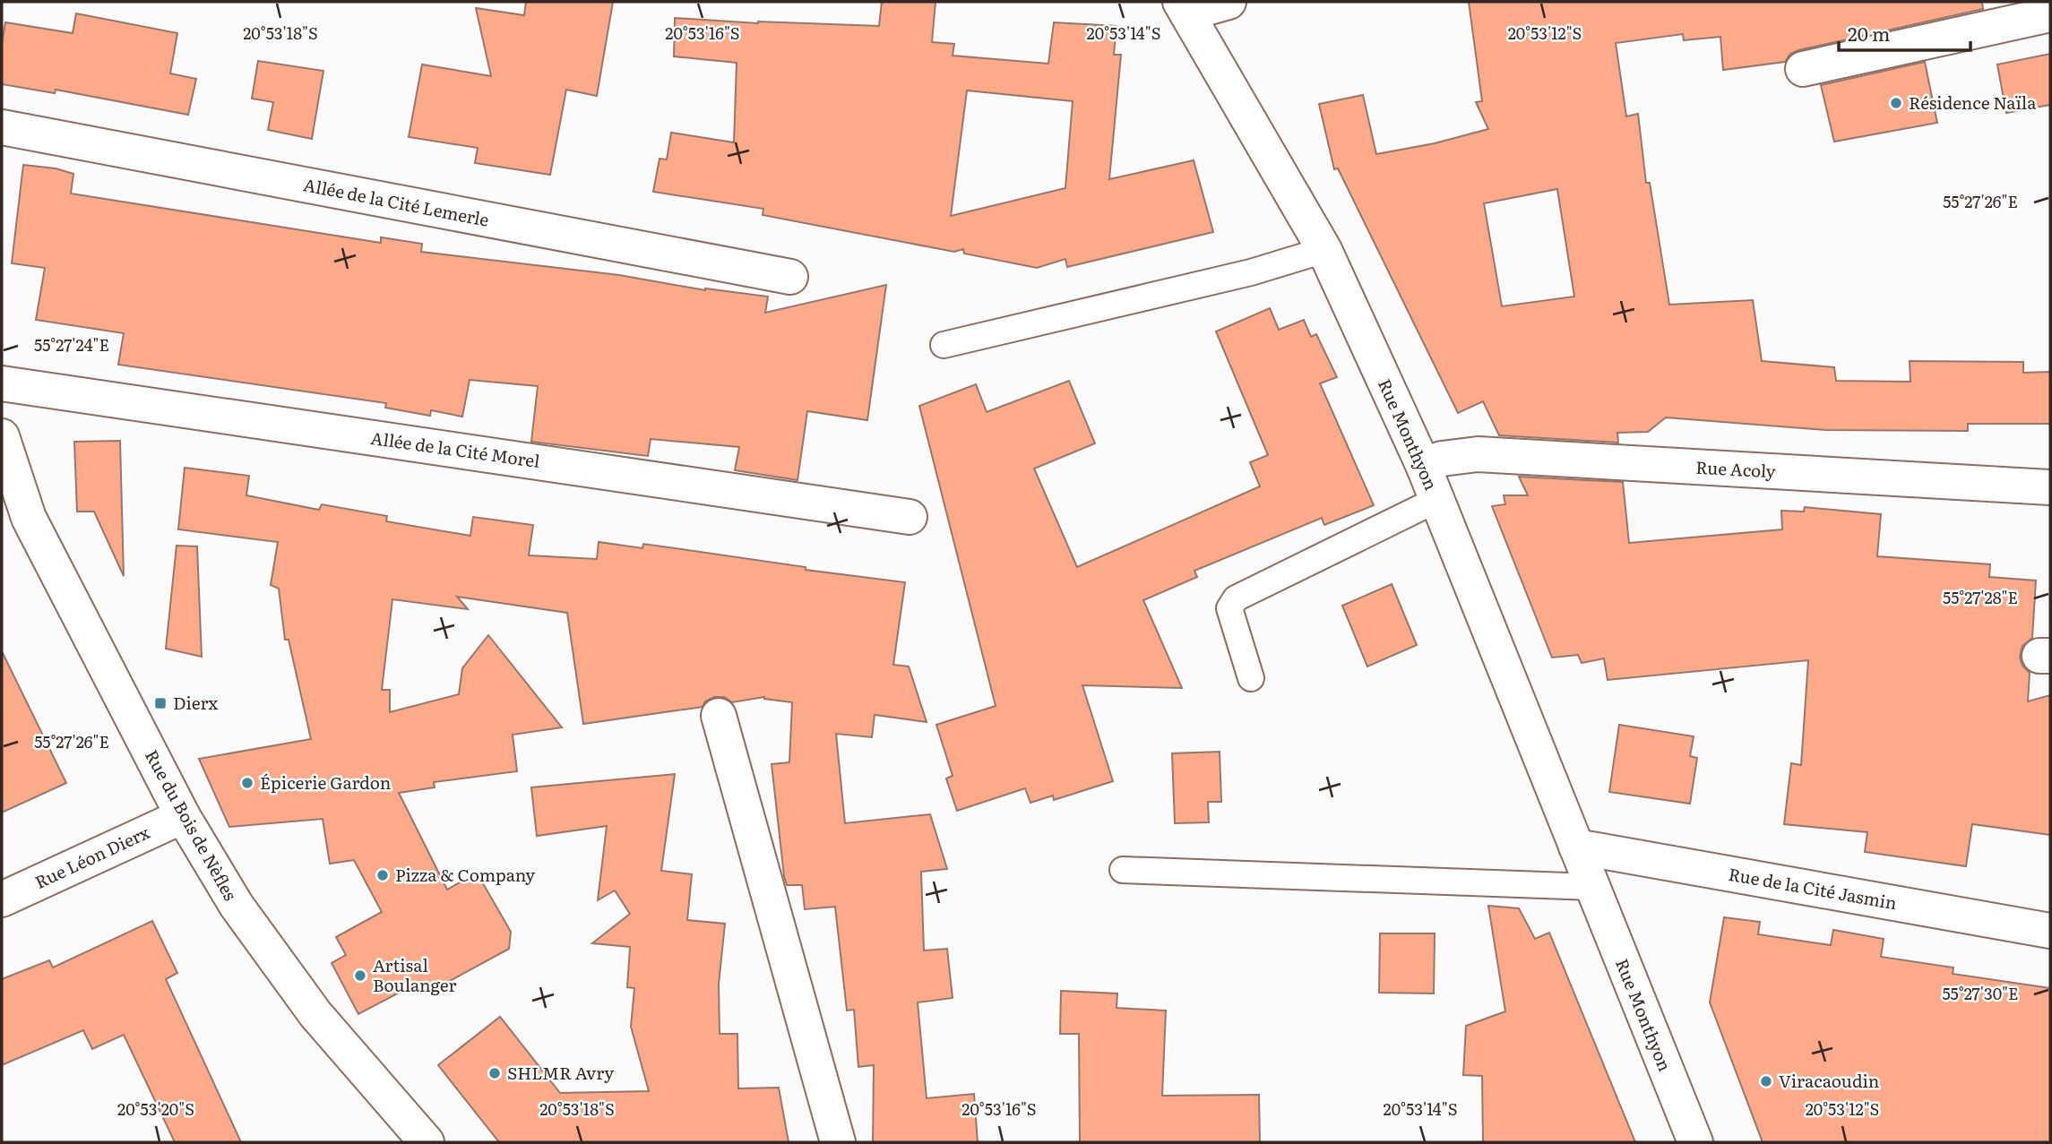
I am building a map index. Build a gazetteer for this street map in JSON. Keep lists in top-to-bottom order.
{
  "streets": {
    "street": [
      "Allée de la Cité Lemerle",
      "Rue Monthyon",
      "Allée de la Cité Morel",
      "Rue Acoly",
      "Rue du Bois de Nèfles",
      "Rue Léon Dierx",
      "Rue de la Cité Jasmin"
    ]
  },
  "crossings": [
    ["Rue Monthyon", "Rue Acoly"],
    ["Rue Monthyon", "Rue de la Cité Jasmin"],
    ["Rue du Bois de Nèfles", "Rue Léon Dierx"]
  ],
  "places": {
    "other": [
      "Résidence Naïla",
      "Épicerie Gardon",
      "Pizza & Company",
      "Artisal Boulanger",
      "SHLMR Avry",
      "Viracaoudin"
    ],
    "transit": ["Dierx"]
  },
  "scale_bar": "20 m",
  "coordinates": [
    "20°53'18\"S",
    "20°53'16\"S",
    "20°53'14\"S",
    "20°53'12\"S",
    "55°27'26\"E",
    "55°27'24\"E",
    "55°27'28\"E",
    "55°27'30\"E",
    "20°53'20\"S"
  ]
}
